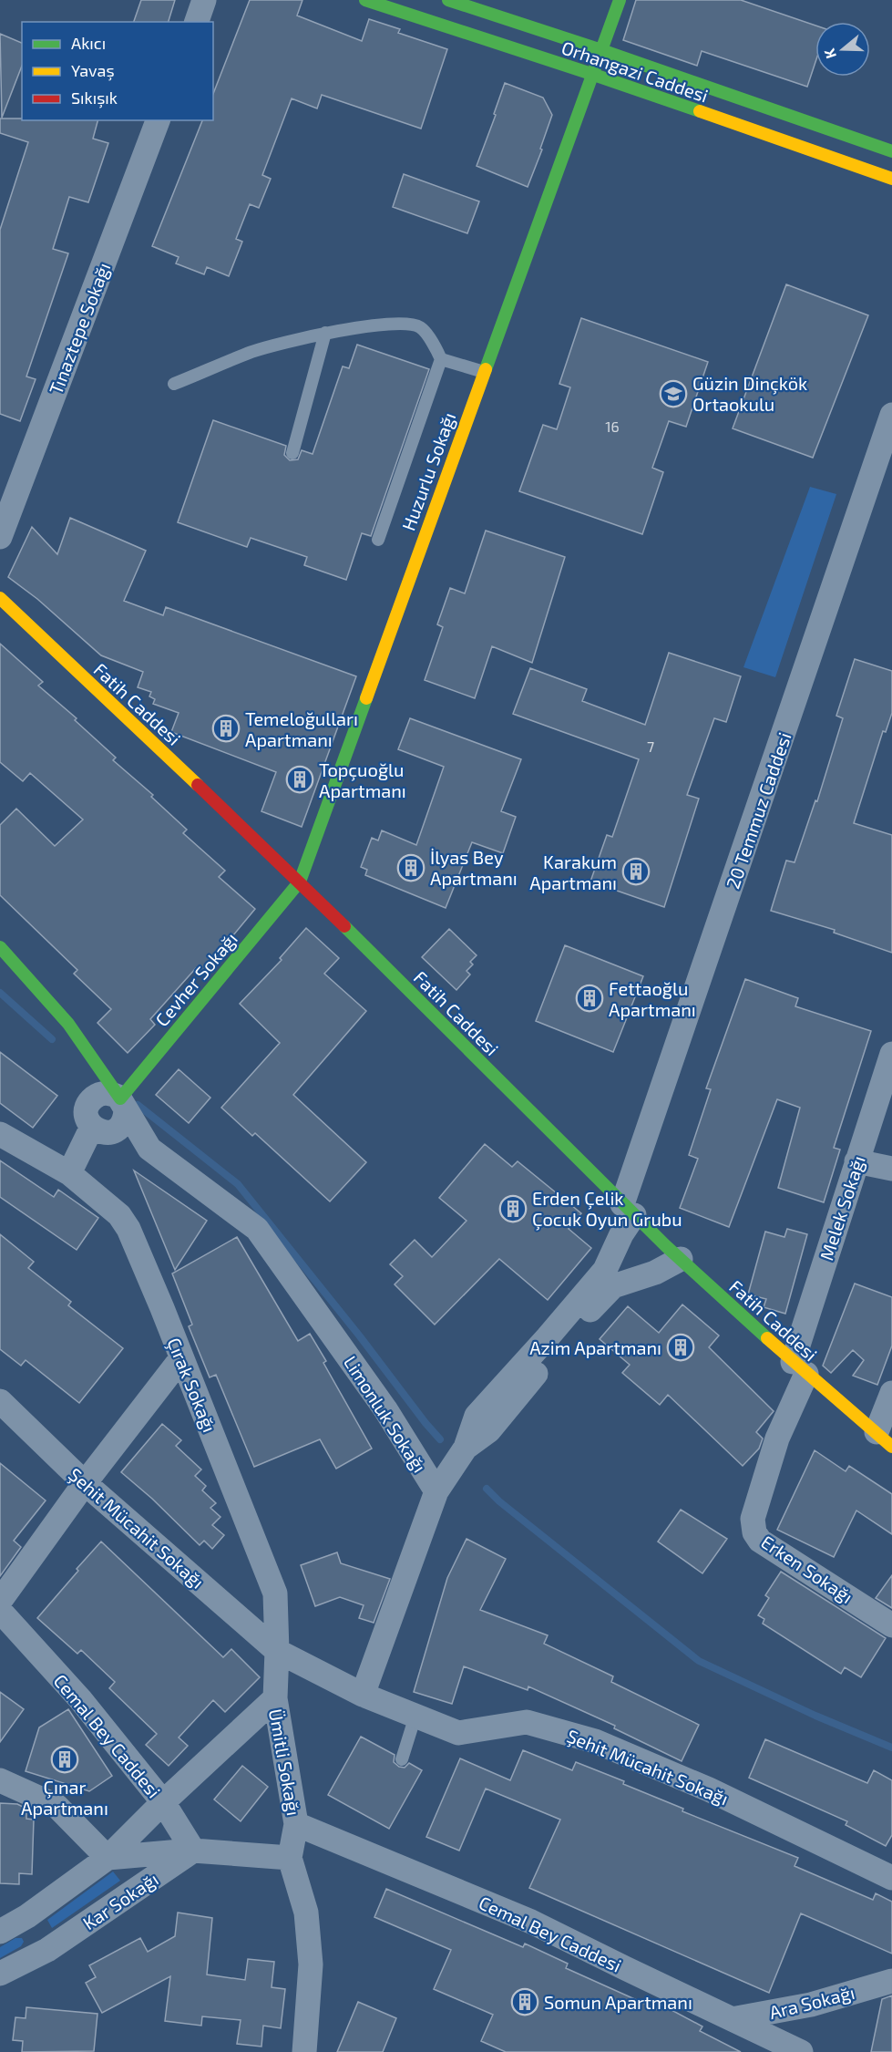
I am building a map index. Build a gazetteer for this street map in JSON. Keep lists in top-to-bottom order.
{
  "streets": {
    "main road": [
      "Orhangazi Caddesi",
      "Huzurlu Sokağı",
      "Fatih Caddesi",
      "Cevher Sokağı",
      "Limonluk Sokağı"
    ],
    "street": [
      "Tınaztepe Sokağı",
      "20 Temmuz Caddesi",
      "Melek Sokağı",
      "Çırak Sokağı",
      "Şehit Mücahit Sokağı",
      "Erken Sokağı",
      "Cemal Bey Caddesi",
      "Ümitli Sokağı",
      "Kar Sokağı",
      "Ara Sokağı"
    ]
  },
  "crossings": [
    ["Orhangazi Caddesi", "Huzurlu Sokağı"],
    ["Huzurlu Sokağı", "Fatih Caddesi"],
    ["Huzurlu Sokağı", "Cevher Sokağı"],
    ["Fatih Caddesi", "20 Temmuz Caddesi"],
    ["Fatih Caddesi", "Cevher Sokağı"],
    ["Fatih Caddesi", "Melek Sokağı"],
    ["Fatih Caddesi", "Erken Sokağı"],
    ["Cevher Sokağı", "Limonluk Sokağı"],
    ["Melek Sokağı", "Erken Sokağı"],
    ["Çırak Sokağı", "Şehit Mücahit Sokağı"],
    ["Çırak Sokağı", "Ümitli Sokağı"],
    ["Limonluk Sokağı", "Şehit Mücahit Sokağı"],
    ["Cemal Bey Caddesi", "Ümitli Sokağı"],
    ["Cemal Bey Caddesi", "Ara Sokağı"]
  ],
  "places": {
    "school or university": ["Güzin Dinçkök Ortaokulu"],
    "building": [
      "Temeloğulları Apartmanı",
      "Topçuoğlu Apartmanı",
      "İlyas Bey Apartmanı",
      "Karakum Apartmanı",
      "Fettaoğlu Apartmanı",
      "Erden Çelik Çocuk Oyun Grubu",
      "Azim Apartmanı",
      "Çınar Apartmanı",
      "Somun Apartmanı"
    ]
  },
  "house_numbers": ["16", "7"],
  "legend": ["Akıcı", "Yavaş", "Sıkışık"],
  "north": "left"
}
